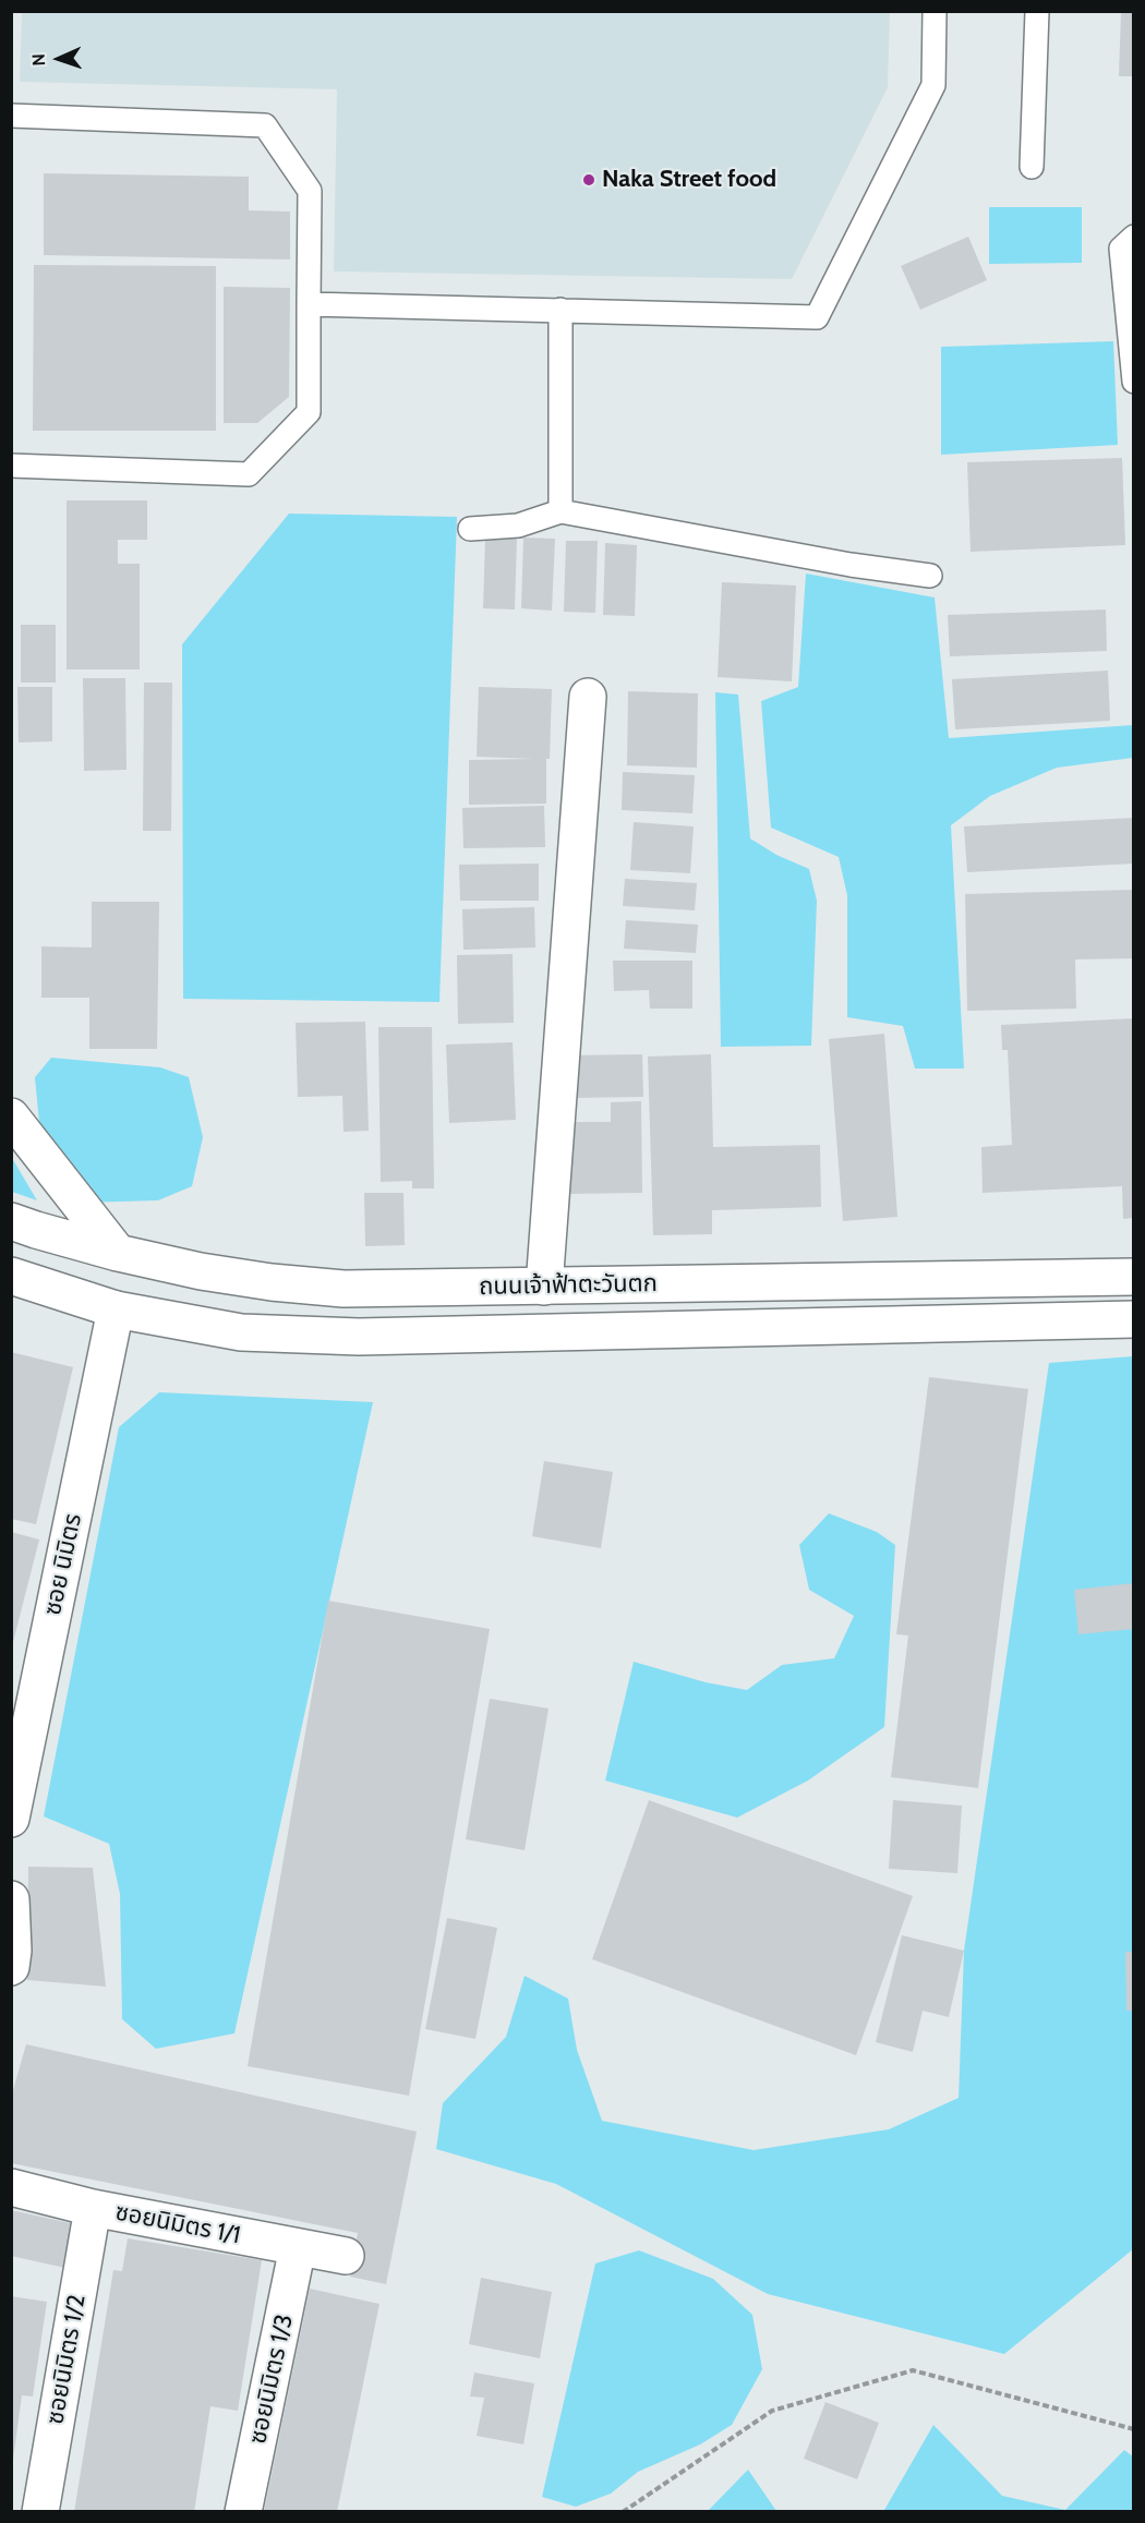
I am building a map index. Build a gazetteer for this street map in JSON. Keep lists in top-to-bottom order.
{
  "streets": {
    "main road": [
      "ถนนเจ้าฟ้าตะวันตก",
      "ซอย นิมิตร",
      "ซอยนิมิตร 1/1",
      "ซอยนิมิตร 1/2",
      "ซอยนิมิตร 1/3"
    ]
  },
  "crossings": [
    ["ถนนเจ้าฟ้าตะวันตก", "ซอย นิมิตร"],
    ["ซอยนิมิตร 1/1", "ซอยนิมิตร 1/2"],
    ["ซอยนิมิตร 1/1", "ซอยนิมิตร 1/3"]
  ],
  "places": ["Naka Street food"],
  "north": "left"
}
